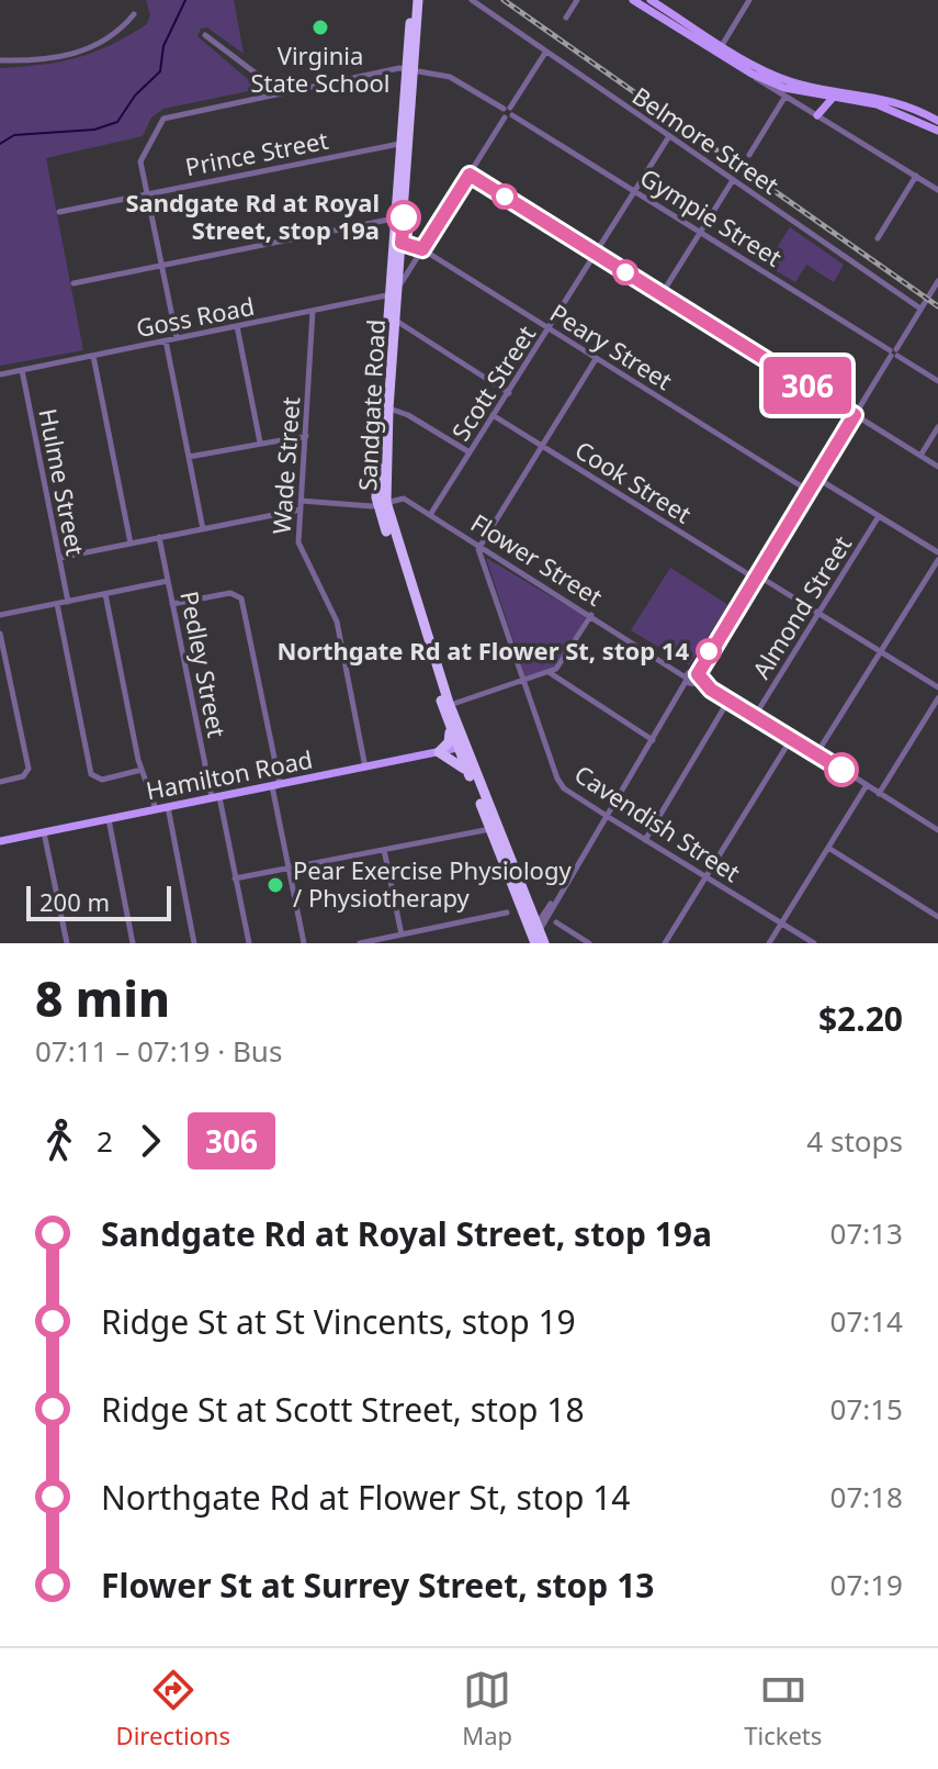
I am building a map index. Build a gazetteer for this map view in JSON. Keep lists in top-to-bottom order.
{
  "streets": {
    "highway": ["Sandgate Road"],
    "main road": ["Hamilton Road"],
    "street": [
      "Belmore Street",
      "Prince Street",
      "Gympie Street",
      "Goss Road",
      "Peary Street",
      "Scott Street",
      "Wade Street",
      "Hulme Street",
      "Cook Street",
      "Flower Street",
      "Almond Street",
      "Pedley Street",
      "Cavendish Street"
    ]
  },
  "crossings": [
    ["Belmore Street", "Scott Street"],
    ["Prince Street", "Sandgate Road"],
    ["Gympie Street", "Scott Street"],
    ["Goss Road", "Sandgate Road"],
    ["Goss Road", "Wade Street"],
    ["Goss Road", "Hulme Street"],
    ["Peary Street", "Scott Street"],
    ["Peary Street", "Sandgate Road"],
    ["Scott Street", "Cook Street"],
    ["Scott Street", "Flower Street"],
    ["Sandgate Road", "Flower Street"],
    ["Sandgate Road", "Hamilton Road"],
    ["Wade Street", "Flower Street"],
    ["Wade Street", "Hamilton Road"],
    ["Cook Street", "Almond Street"],
    ["Flower Street", "Almond Street"],
    ["Flower Street", "Cavendish Street"],
    ["Pedley Street", "Hamilton Road"]
  ],
  "places": [
    "Virginia State School",
    "Sandgate Rd at Royal Street, stop 19a",
    "Northgate Rd at Flower St, stop 14",
    "Pear Exercise Physiology / Physiotherapy"
  ],
  "lines": ["bus line 306"],
  "scale_bar": "200 m",
  "page": {
    "on_map": "306",
    "scale": "200 m",
    "heading": ["8 min", "07:11 – 07:19 · Bus", "$2.20"],
    "legs": ["2", "306", "4 stops"],
    "list": [
      {
        "name": "Sandgate Rd at Royal Street, stop 19a",
        "value": "07:13"
      },
      {
        "name": "Ridge St at St Vincents, stop 19",
        "value": "07:14"
      },
      {
        "name": "Ridge St at Scott Street, stop 18",
        "value": "07:15"
      },
      {
        "name": "Northgate Rd at Flower St, stop 14",
        "value": "07:18"
      },
      {
        "name": "Flower St at Surrey Street, stop 13",
        "value": "07:19"
      }
    ],
    "tabs": ["Directions", "Map", "Tickets"]
  }
}
